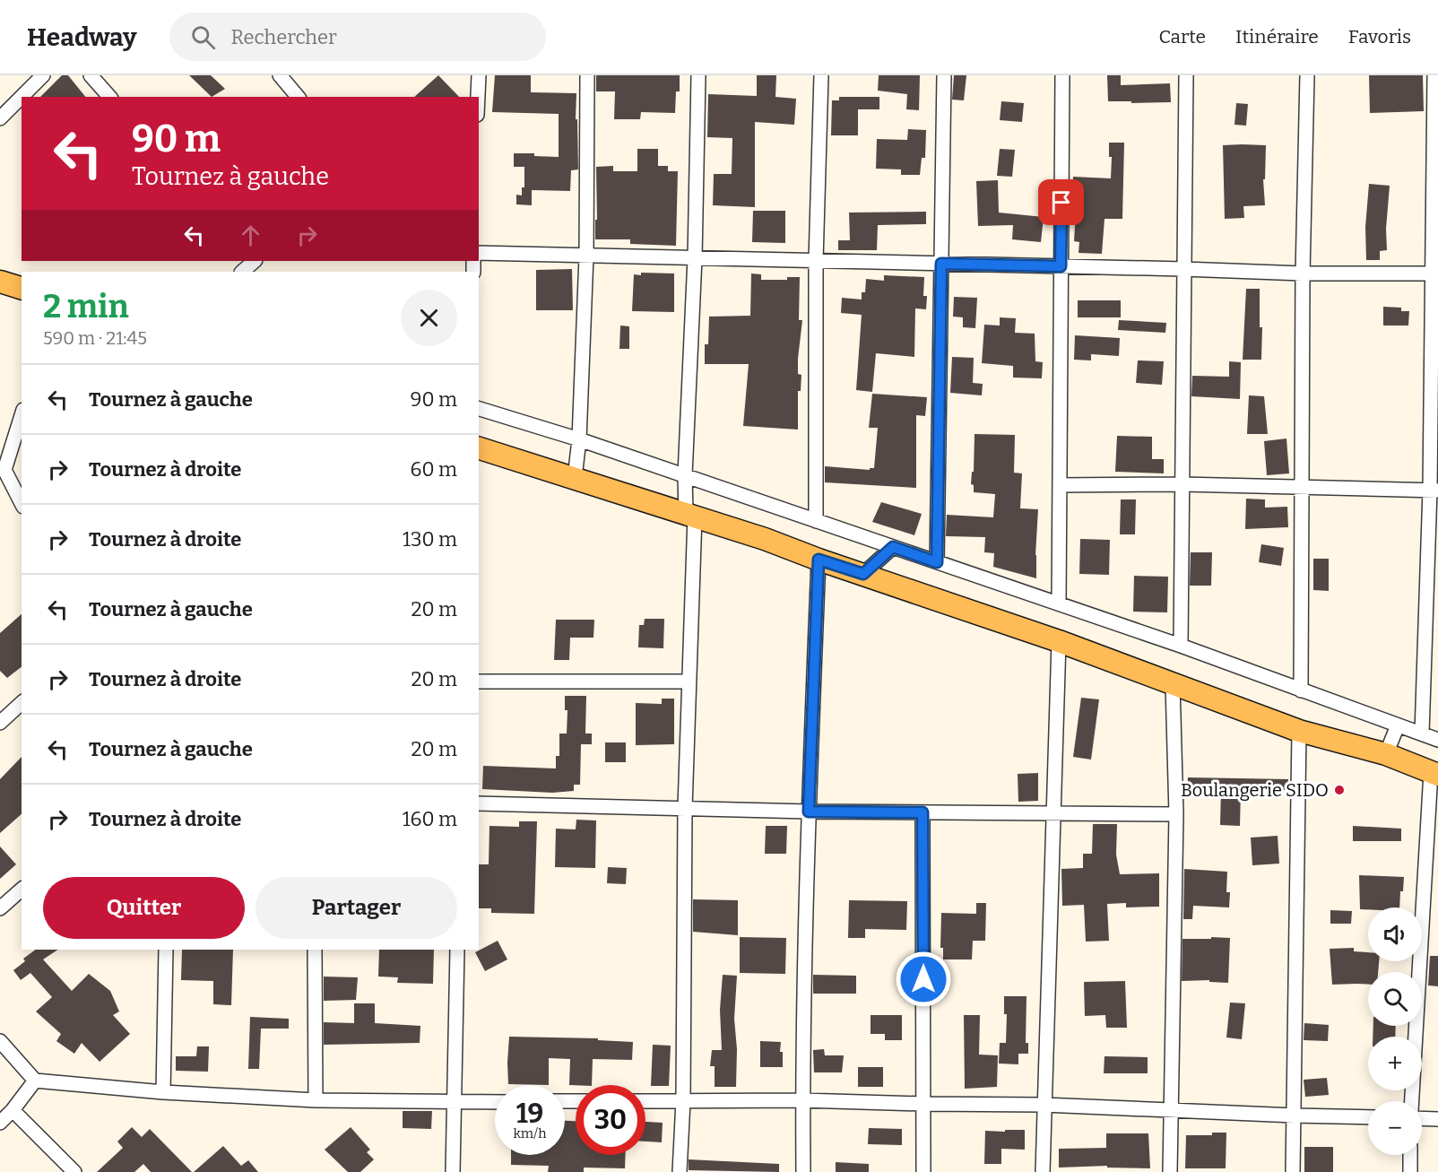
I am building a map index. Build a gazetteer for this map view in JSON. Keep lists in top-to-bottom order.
{
  "places": ["Boulangerie SIDO"],
  "page": {
    "header": "Headway",
    "search": "Rechercher",
    "nav": ["Carte", "Itinéraire", "Favoris"],
    "turn": ["90 m", "Tournez à gauche"],
    "heading": ["2 min", "590 m · 21:45"],
    "list": [
      {
        "name": "Tournez à gauche",
        "value": "90 m"
      },
      {
        "name": "Tournez à droite",
        "value": "60 m"
      },
      {
        "name": "Tournez à droite",
        "value": "130 m"
      },
      {
        "name": "Tournez à gauche",
        "value": "20 m"
      },
      {
        "name": "Tournez à droite",
        "value": "20 m"
      },
      {
        "name": "Tournez à gauche",
        "value": "20 m"
      },
      {
        "name": "Tournez à droite",
        "value": "160 m"
      }
    ],
    "buttons": ["Quitter", "Partager"],
    "map_buttons": ["+", "−"],
    "speed": "19 km/h",
    "limit": "30"
  }
}
